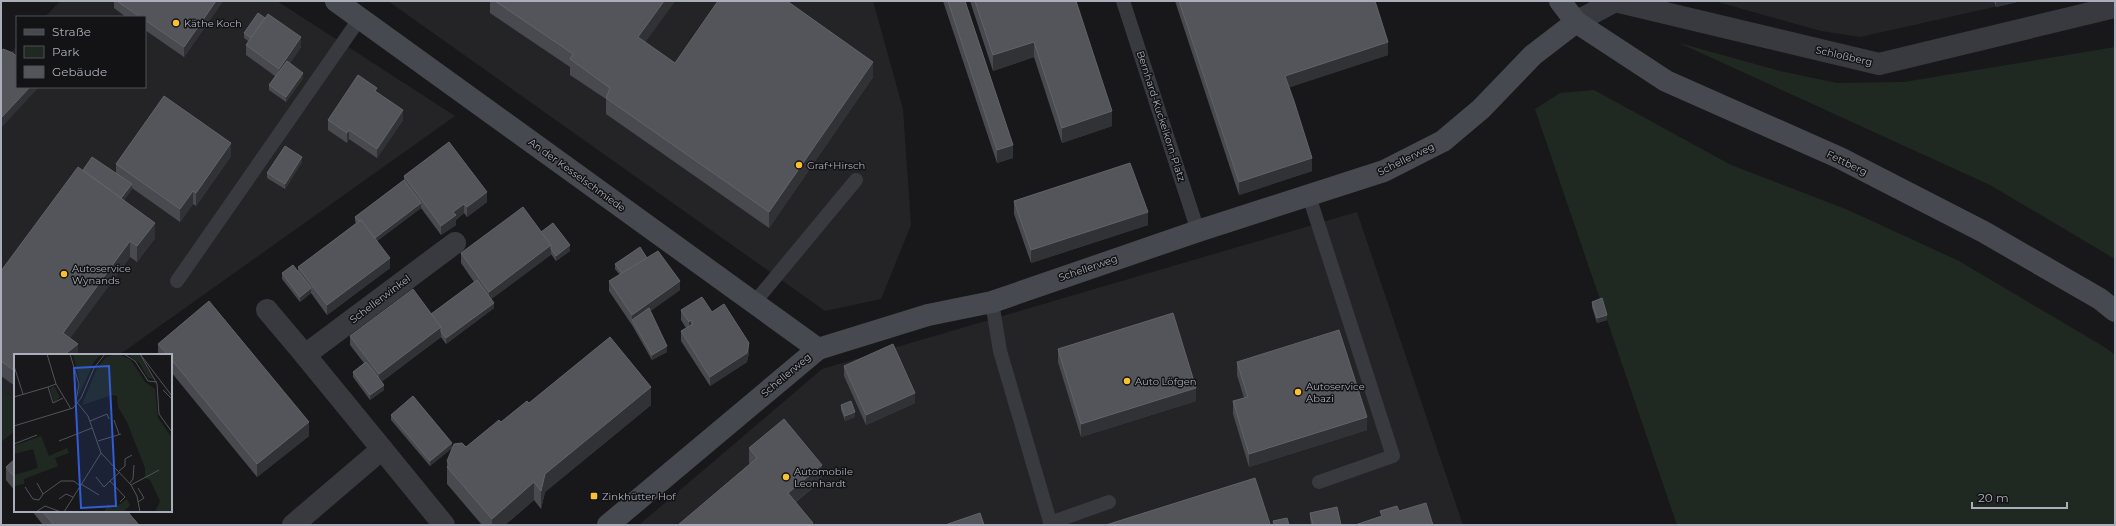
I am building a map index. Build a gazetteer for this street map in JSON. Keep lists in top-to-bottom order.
{
  "streets": {
    "street": [
      "Schloßberg",
      "Schellerweg",
      "Fettberg",
      "An der Kesselschmiede",
      "Schellerwinkel"
    ],
    "lane": ["Bernhard-Kuckelkorn-Platz"]
  },
  "crossings": [
    ["Schloßberg", "Schellerweg"],
    ["Schloßberg", "Fettberg"],
    ["Bernhard-Kuckelkorn-Platz", "Schellerweg"],
    ["Schellerweg", "Fettberg"],
    ["Schellerweg", "An der Kesselschmiede"]
  ],
  "places": {
    "other": [
      "Käthe Koch",
      "Graf+Hirsch",
      "Autoservice Wynands",
      "Auto Löfgen",
      "Autoservice Abazi",
      "Automobile Leonhardt"
    ],
    "transit": ["Zinkhütter Hof"]
  },
  "legend": ["Straße", "Park", "Gebäude"],
  "scale_bar": "20 m"
}
